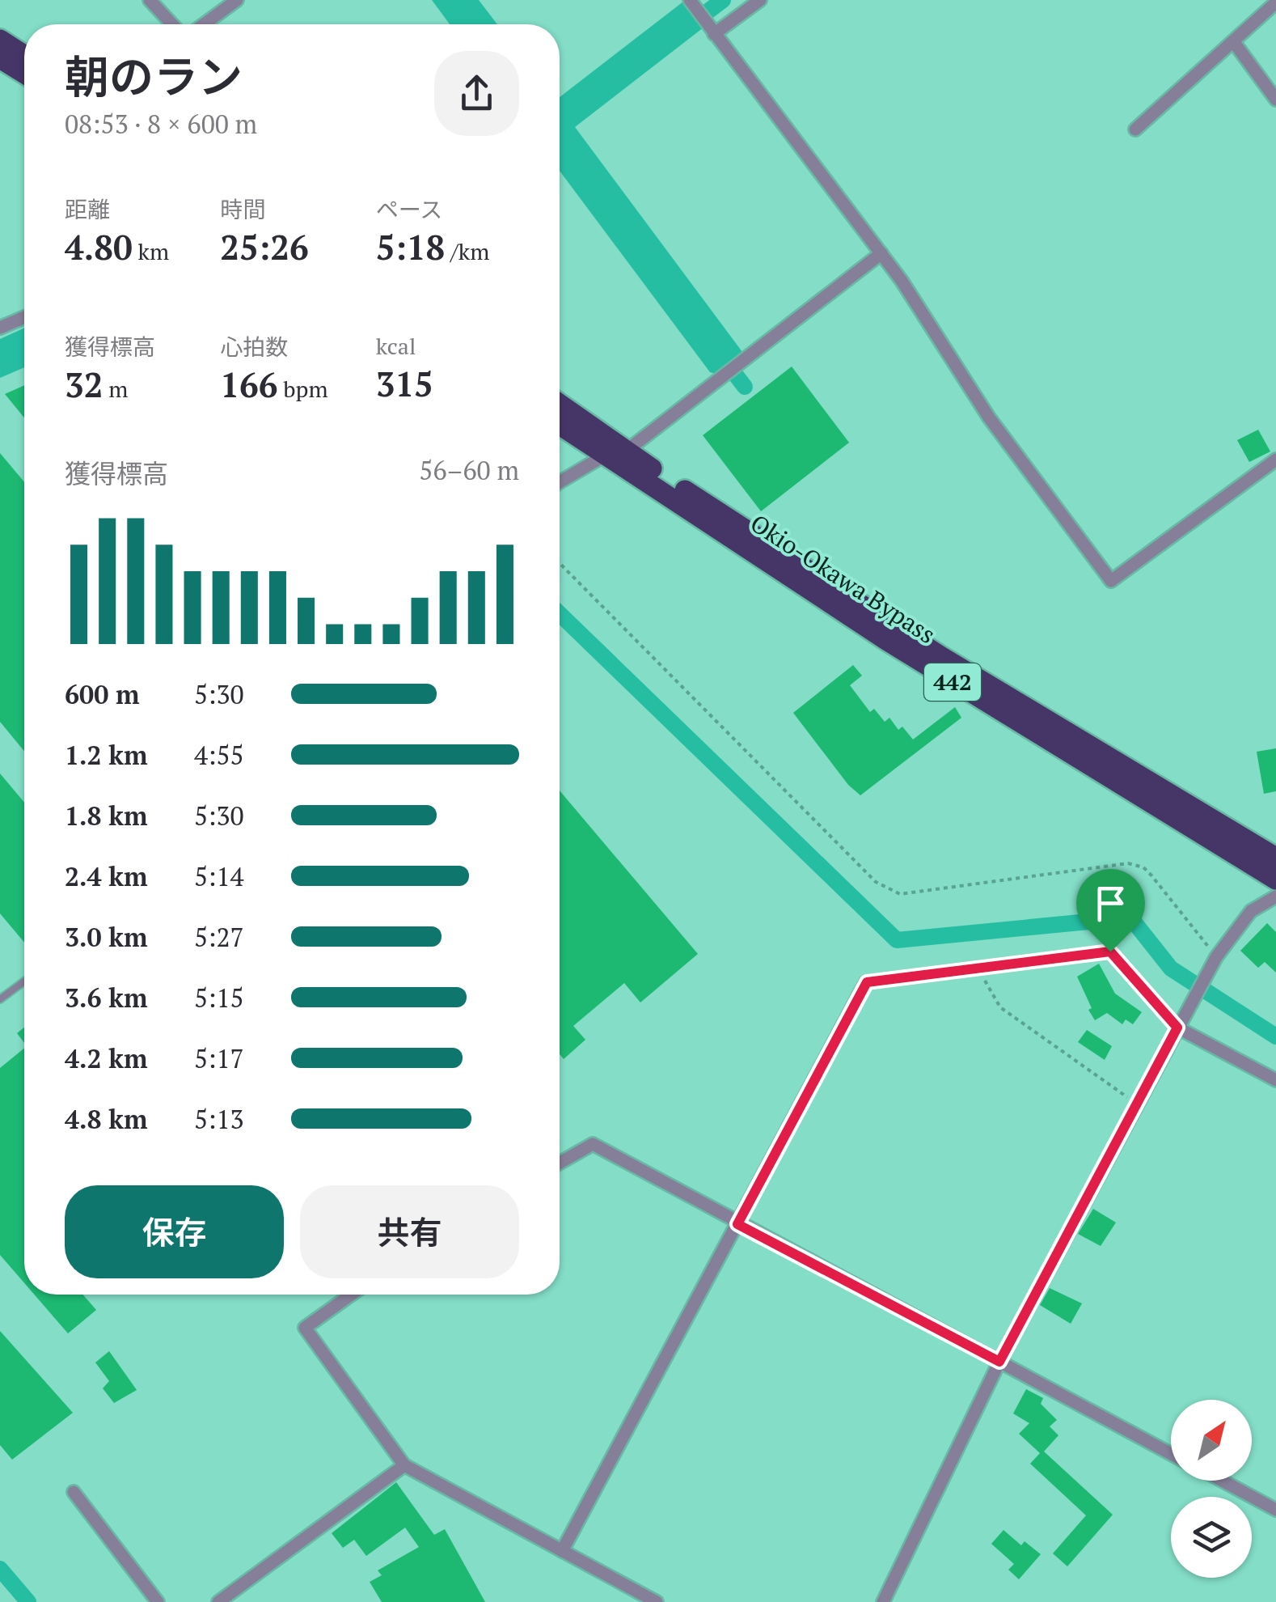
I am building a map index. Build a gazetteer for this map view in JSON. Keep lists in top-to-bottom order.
{
  "streets": {
    "highway": ["Okio-Okawa Bypass", "442"]
  },
  "north": "top right",
  "page": {
    "heading": ["朝のラン", "08:53 · 8 × 600 m"],
    "stats": [
      ["距離", "4.80 km"],
      ["時間", "25:26"],
      ["ペース", "5:18 /km"],
      ["獲得標高", "32 m"],
      ["心拍数", "166 bpm"],
      ["kcal", "315"]
    ],
    "chart": ["獲得標高", "56–60 m"],
    "list": [
      {
        "name": "600 m",
        "note": "5:30"
      },
      {
        "name": "1.2 km",
        "note": "4:55"
      },
      {
        "name": "1.8 km",
        "note": "5:30"
      },
      {
        "name": "2.4 km",
        "note": "5:14"
      },
      {
        "name": "3.0 km",
        "note": "5:27"
      },
      {
        "name": "3.6 km",
        "note": "5:15"
      },
      {
        "name": "4.2 km",
        "note": "5:17"
      },
      {
        "name": "4.8 km",
        "note": "5:13"
      }
    ],
    "buttons": ["保存", "共有"]
  }
}
